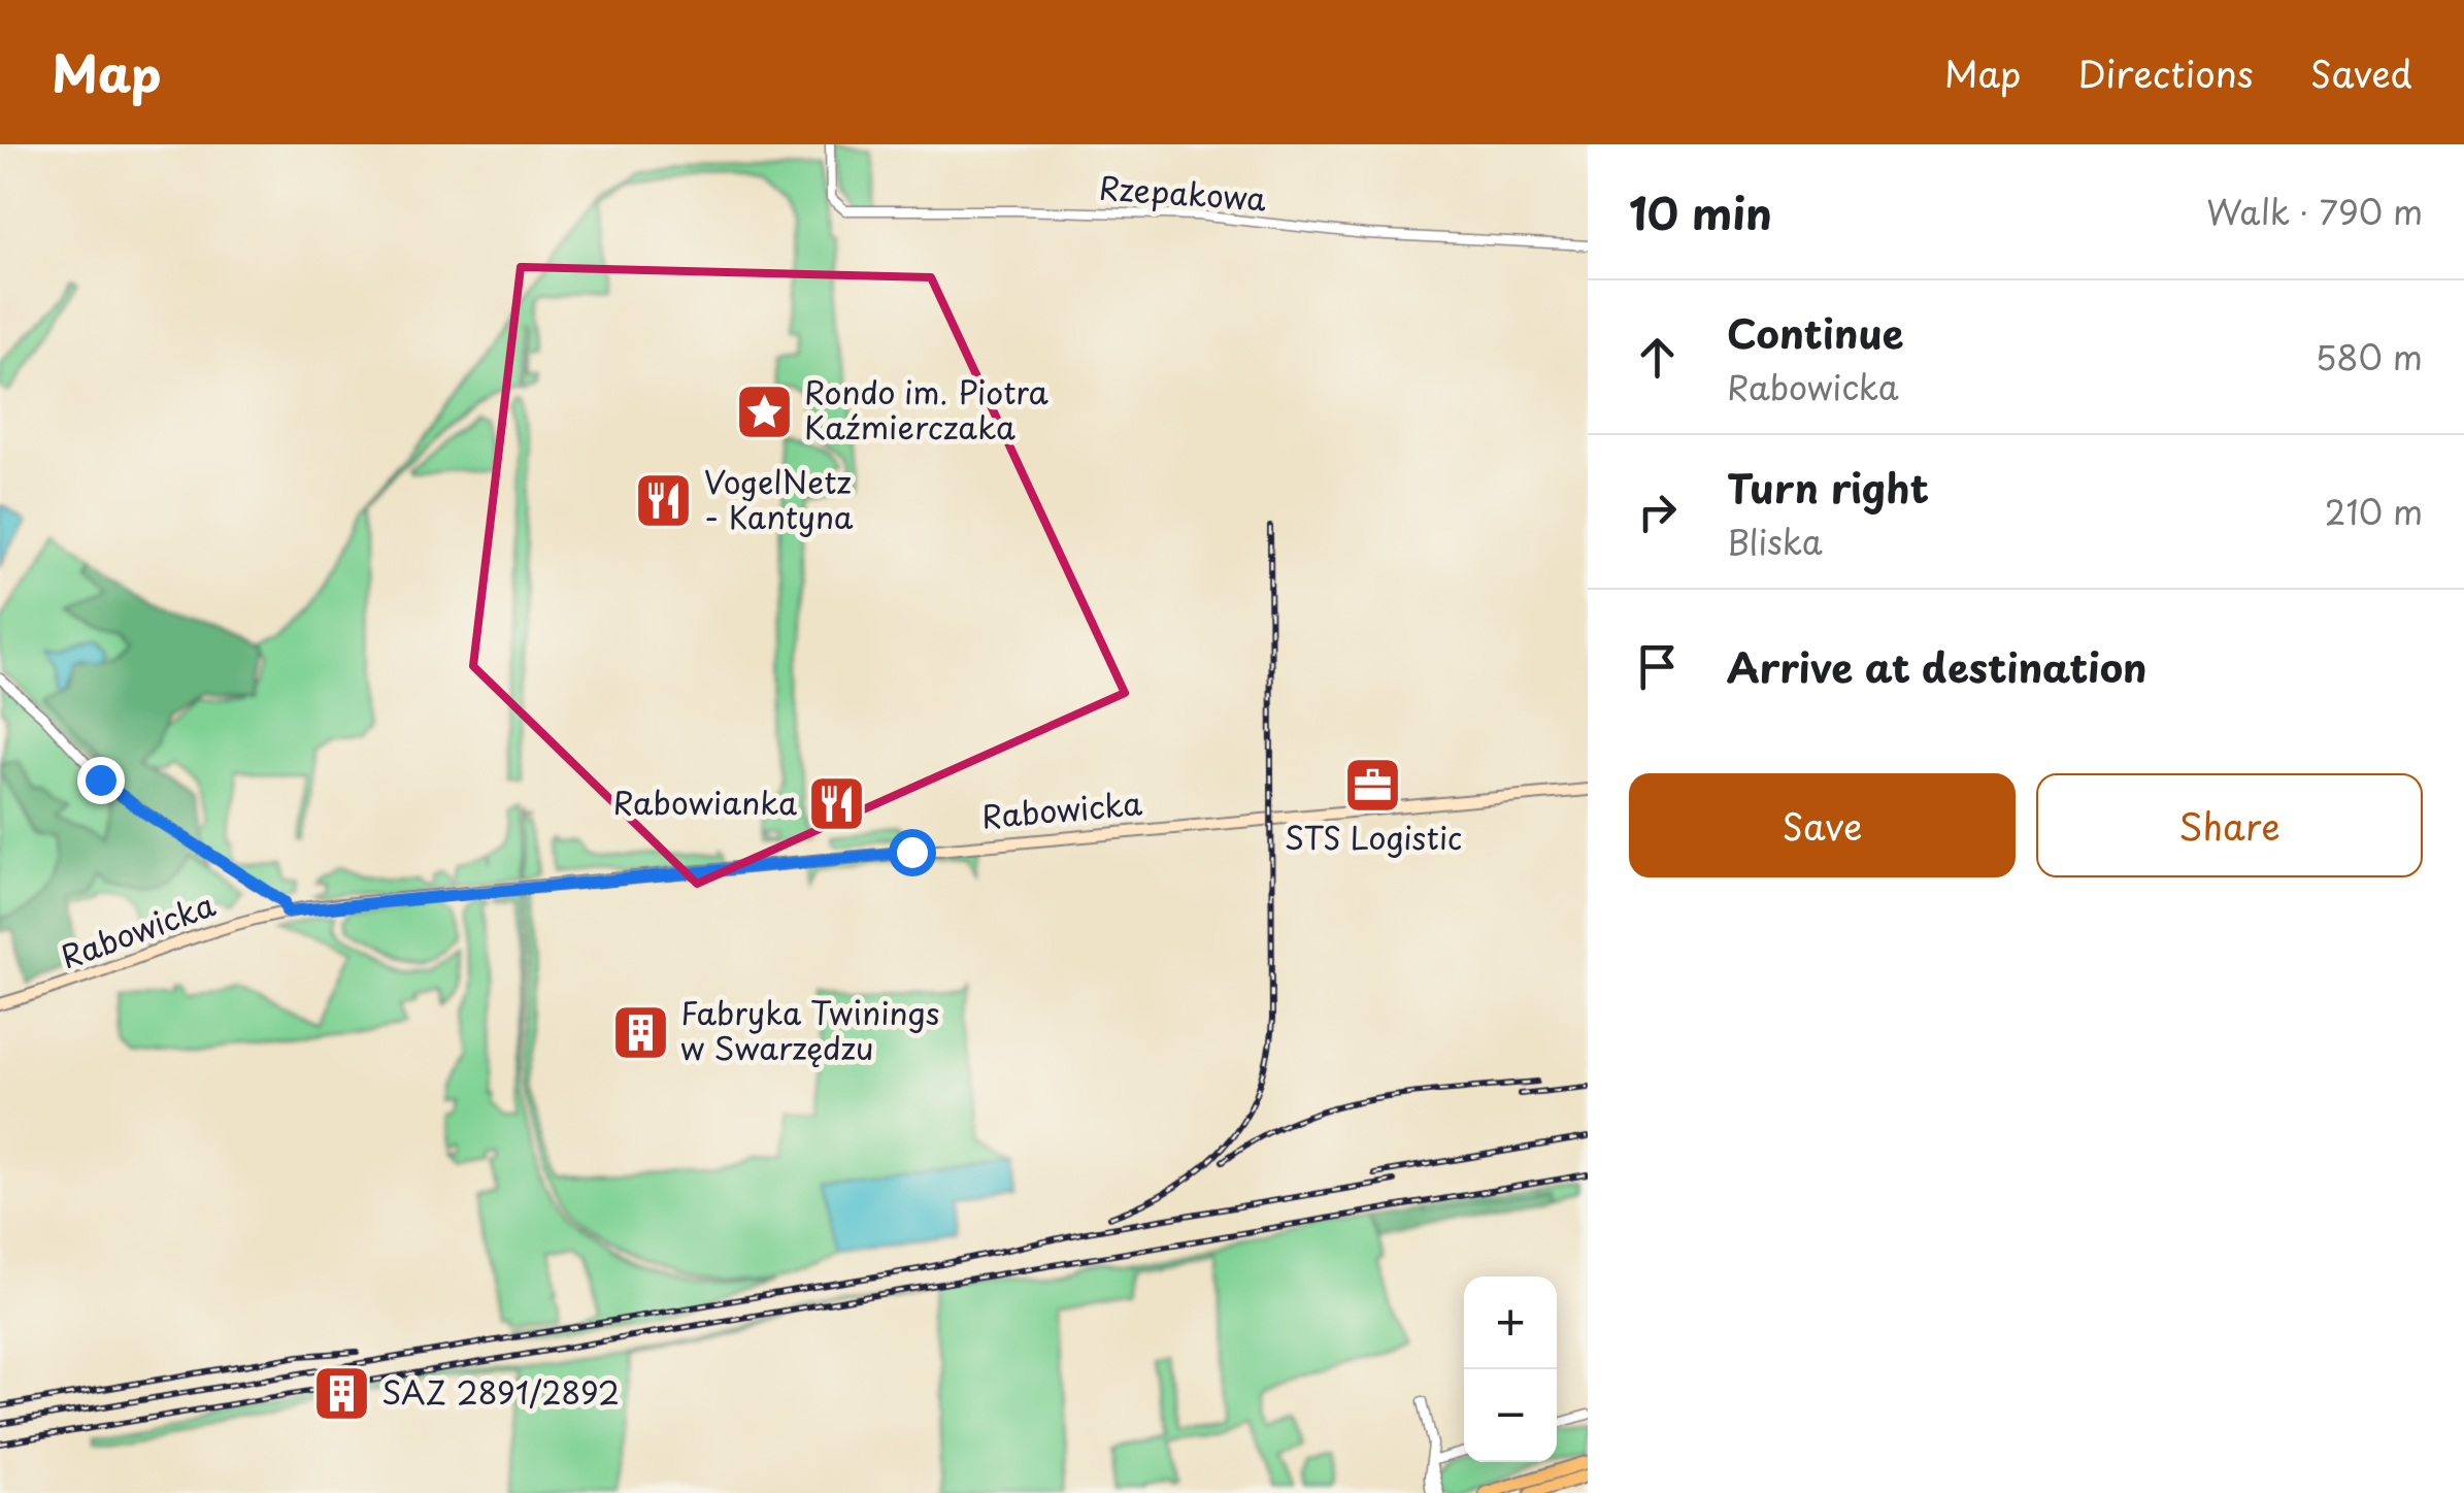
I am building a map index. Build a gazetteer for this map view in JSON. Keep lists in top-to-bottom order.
{
  "streets": {
    "street": ["Rzepakowa", "Rabowicka"]
  },
  "places": {
    "place": ["Rondo im. Piotra Kaźmierczaka"],
    "restaurant": ["VogelNetz - Kantyna", "Rabowianka"],
    "office": ["STS Logistic"],
    "building": ["Fabryka Twinings w Swarzędzu", "SAZ 2891/2892"]
  },
  "page": {
    "header": "Map",
    "nav": ["Map", "Directions", "Saved"],
    "heading": ["10 min", "Walk · 790 m"],
    "list": [
      ["Continue", "Rabowicka", "580 m"],
      ["Turn right", "Bliska", "210 m"],
      "Arrive at destination"
    ],
    "buttons": ["Save", "Share"],
    "map_buttons": ["+", "−"]
  }
}
